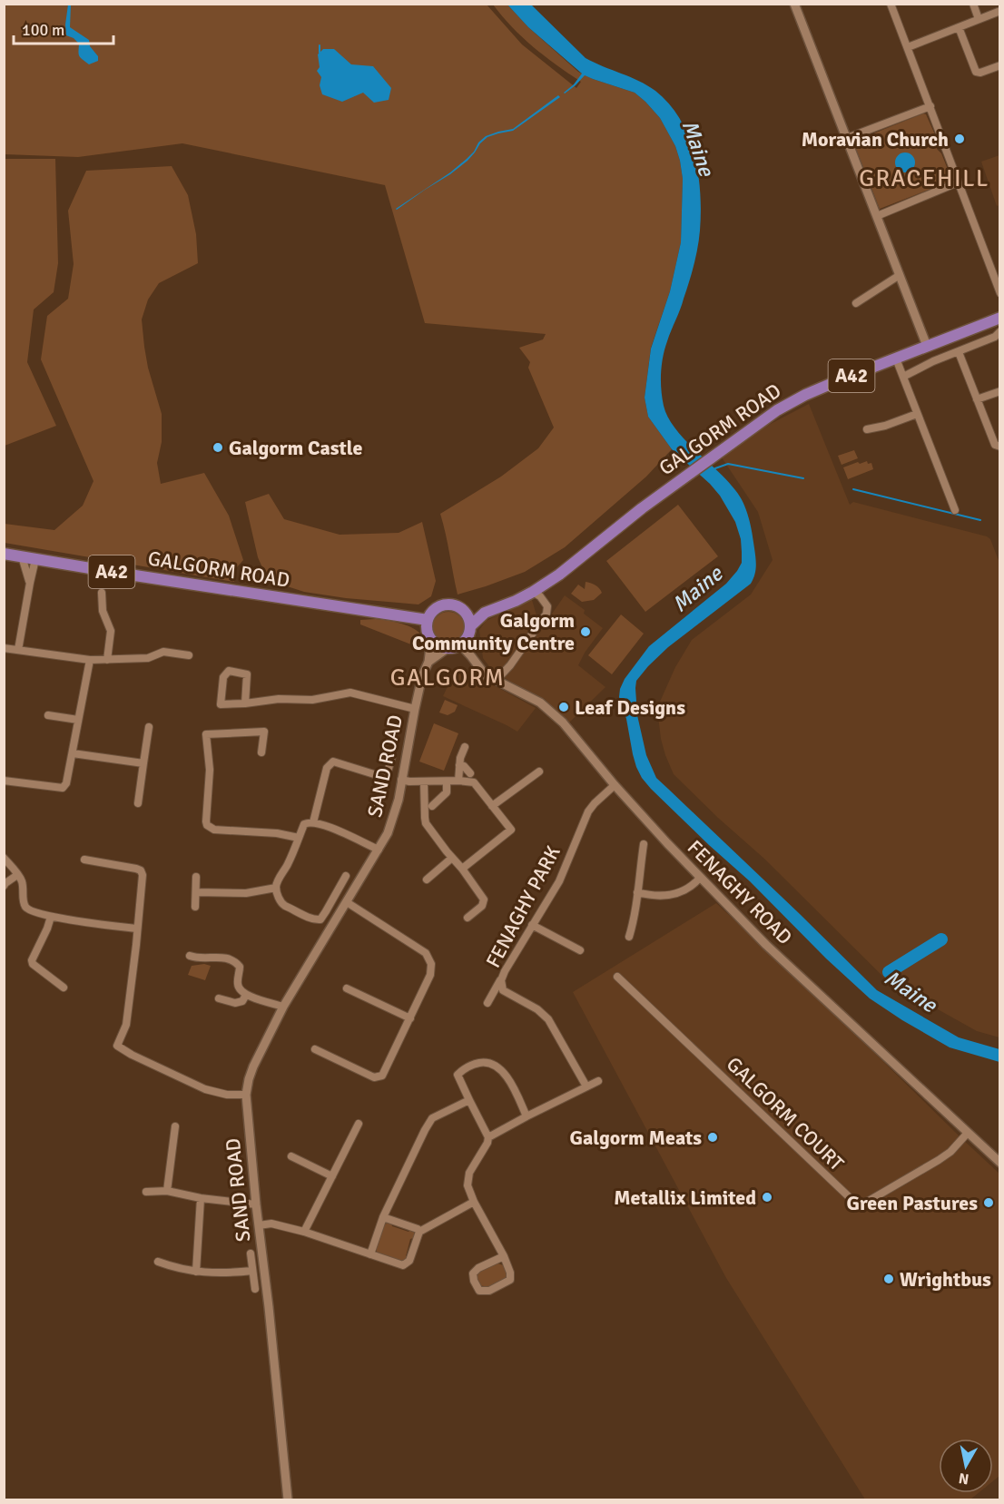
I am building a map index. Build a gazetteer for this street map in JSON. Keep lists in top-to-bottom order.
{
  "streets": {
    "main road": ["A42", "GALGORM ROAD"],
    "street": [
      "SAND ROAD",
      "FENAGHY ROAD",
      "FENAGHY PARK",
      "GALGORM COURT"
    ]
  },
  "crossings": [
    ["A42", "GALGORM ROAD"],
    ["A42", "SAND ROAD"],
    ["A42", "FENAGHY ROAD"],
    ["GALGORM ROAD", "SAND ROAD"],
    ["GALGORM ROAD", "FENAGHY ROAD"],
    ["SAND ROAD", "FENAGHY ROAD"],
    ["FENAGHY ROAD", "FENAGHY PARK"],
    ["FENAGHY ROAD", "GALGORM COURT"]
  ],
  "districts": ["GRACEHILL", "GALGORM"],
  "water": ["Maine"],
  "places": [
    "Moravian Church",
    "Galgorm Castle",
    "Galgorm Community Centre",
    "Leaf Designs",
    "Galgorm Meats",
    "Metallix Limited",
    "Green Pastures",
    "Wrightbus"
  ],
  "scale_bar": "100 m",
  "north": "bottom"
}
